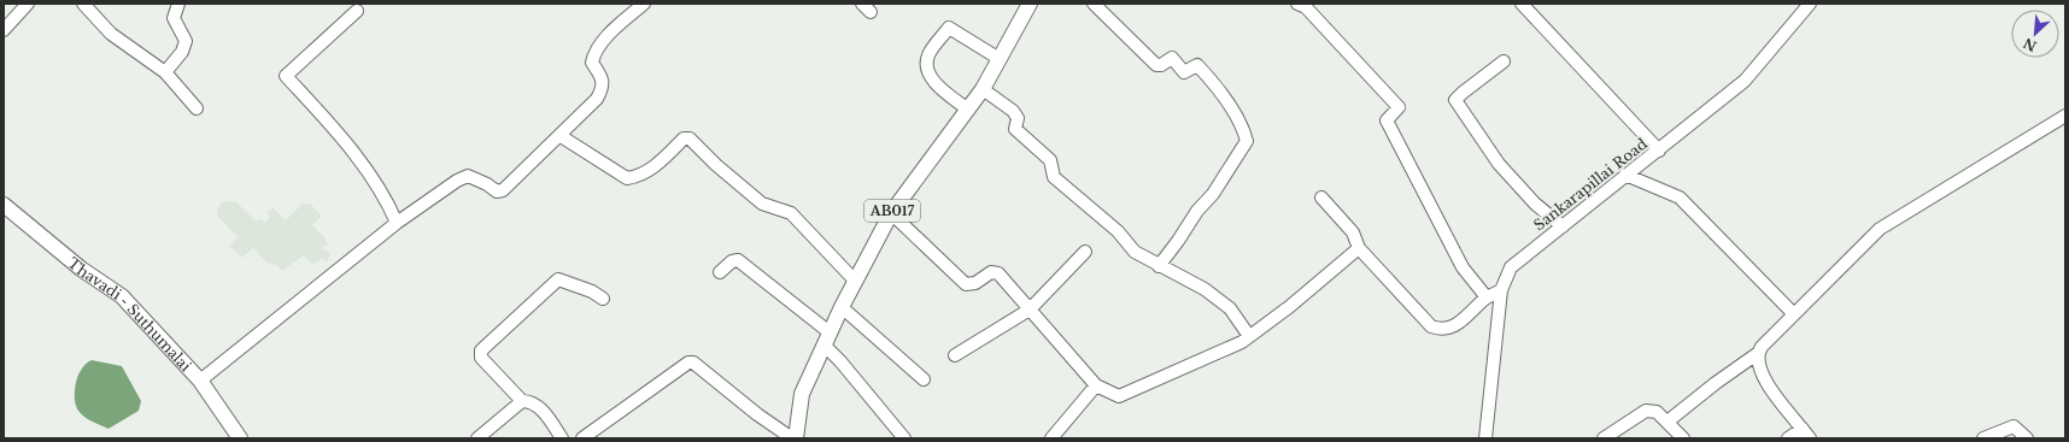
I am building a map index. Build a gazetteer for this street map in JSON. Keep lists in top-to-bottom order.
{
  "streets": {
    "main road": ["AB017", "Thavadi - Suthumalai"],
    "street": ["Sankarapillai Road"]
  },
  "north": "bottom left"
}
